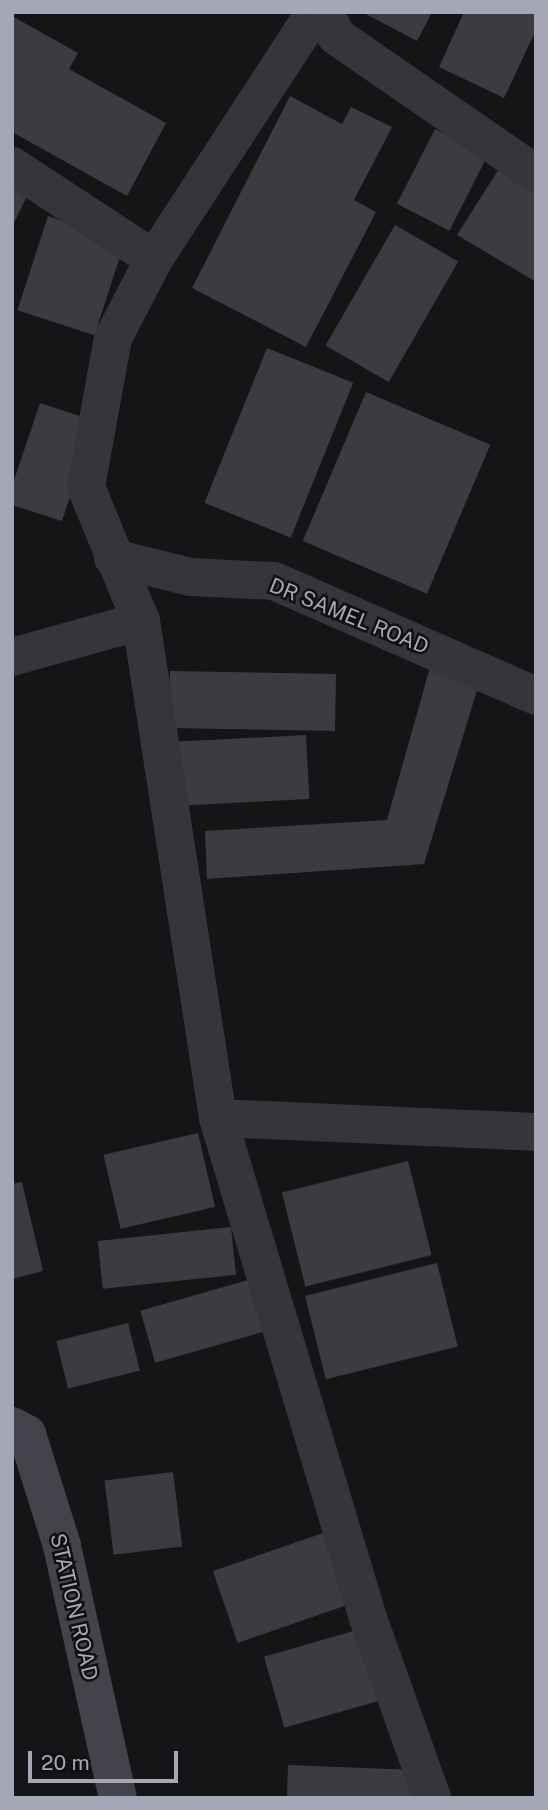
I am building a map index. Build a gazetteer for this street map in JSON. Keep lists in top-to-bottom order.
{
  "streets": {
    "main road": ["STATION ROAD"],
    "street": ["DR SAMEL ROAD"]
  },
  "scale_bar": "20 m"
}
